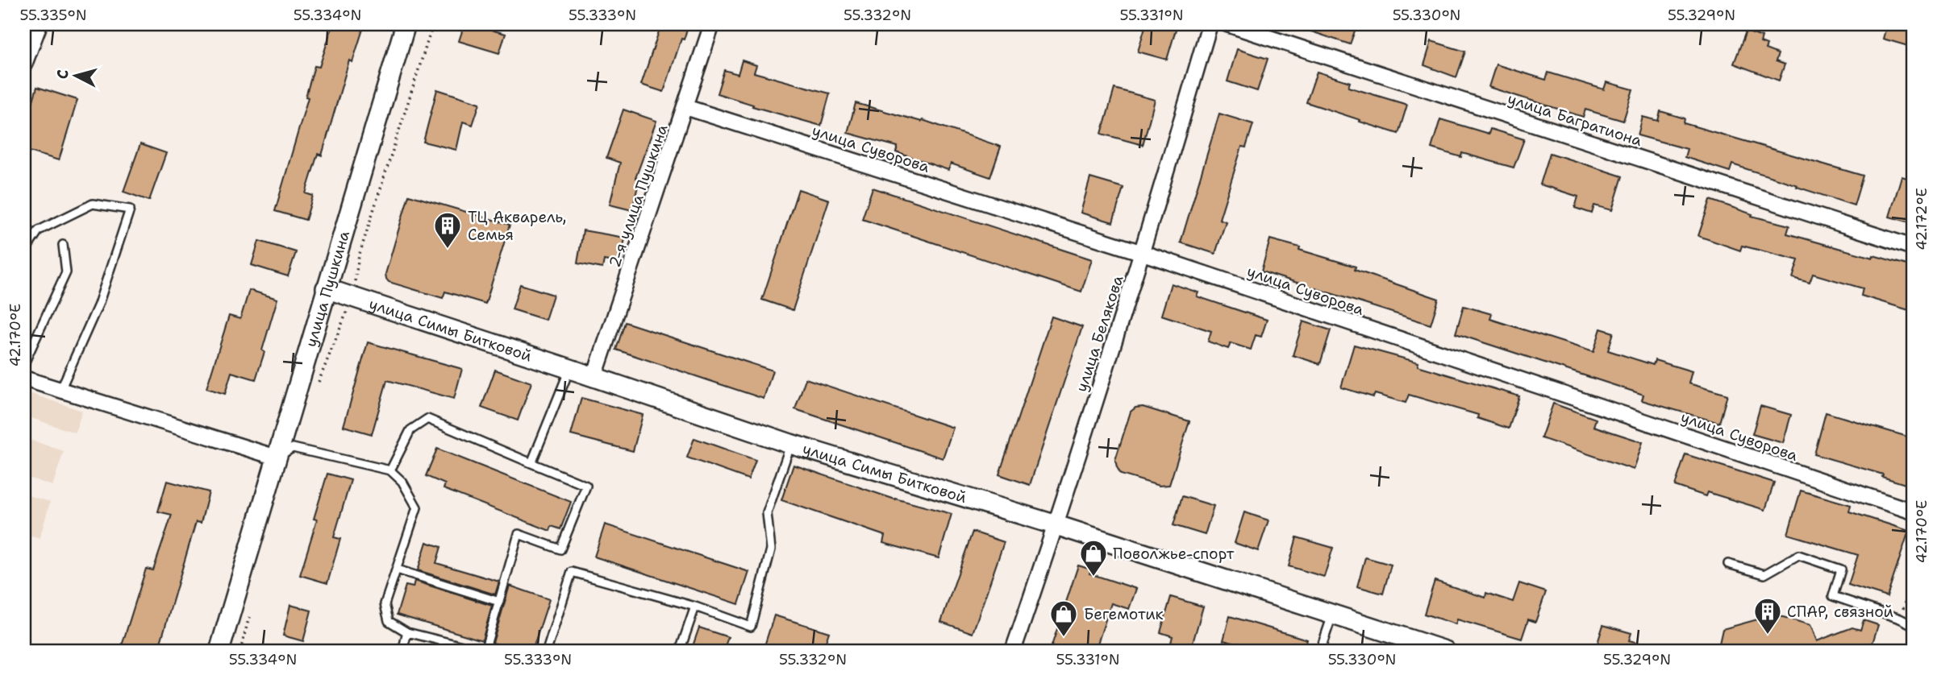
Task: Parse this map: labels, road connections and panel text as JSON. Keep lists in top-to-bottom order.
{
  "streets": {
    "street": [
      "улица Багратиона",
      "улица Суворова",
      "2-я улица Пушкина",
      "улица Пушкина",
      "улица Симы Битковой",
      "улица Белякова"
    ]
  },
  "crossings": [
    ["улица Суворова", "2-я улица Пушкина"],
    ["улица Суворова", "улица Белякова"],
    ["2-я улица Пушкина", "улица Симы Битковой"],
    ["улица Пушкина", "улица Симы Битковой"],
    ["улица Симы Битковой", "улица Белякова"]
  ],
  "places": {
    "building": ["ТЦ Акварель, Семья", "СПАР, связной"],
    "shop": ["Поволжье-спорт", "Бегемотик"]
  },
  "north": "left",
  "coordinates": [
    "55.335°N",
    "55.334°N",
    "55.333°N",
    "55.332°N",
    "55.331°N",
    "55.330°N",
    "55.329°N",
    "42.172°E",
    "42.170°E"
  ]
}
